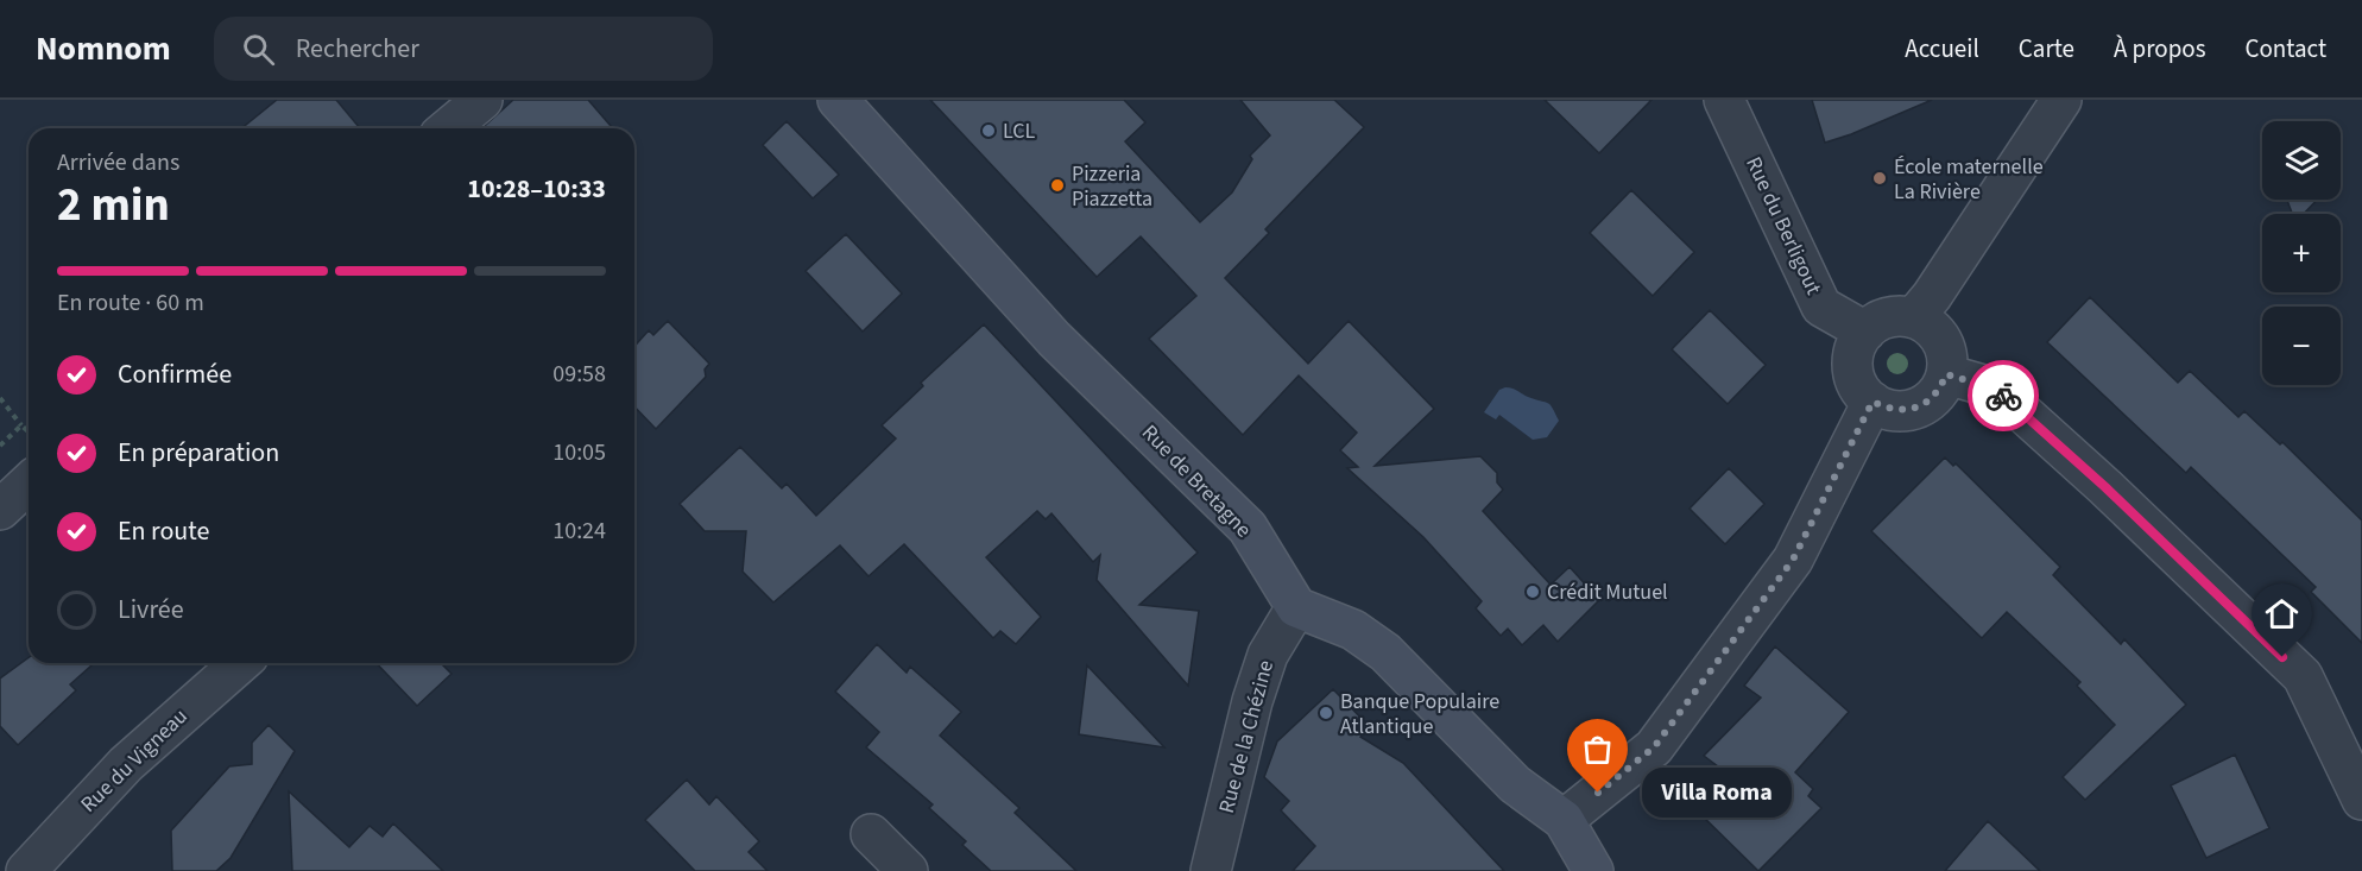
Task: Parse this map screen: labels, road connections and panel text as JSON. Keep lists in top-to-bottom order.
{
  "streets": {
    "main road": ["Rue de Bretagne"],
    "street": ["Rue du Berligout", "Rue de la Chézine", "Rue du Vigneau"]
  },
  "crossings": [
    ["Rue de Bretagne", "Rue de la Chézine"]
  ],
  "places": [
    "LCL",
    "École maternelle La Rivière",
    "Pizzeria Piazzetta",
    "Crédit Mutuel",
    "Banque Populaire Atlantique",
    "Villa Roma"
  ],
  "page": {
    "header": "Nomnom",
    "search": "Rechercher",
    "nav": [
      "Accueil",
      "Carte",
      "À propos",
      "Contact"
    ],
    "map_buttons": ["+", "−"],
    "heading": ["2 min", "Arrivée dans", "10:28–10:33"],
    "bar": "En route · 60 m",
    "list": [
      ["Confirmée", "09:58"],
      ["En préparation", "10:05"],
      ["En route", "10:24"],
      "Livrée"
    ],
    "bubble": "Villa Roma"
  }
}
